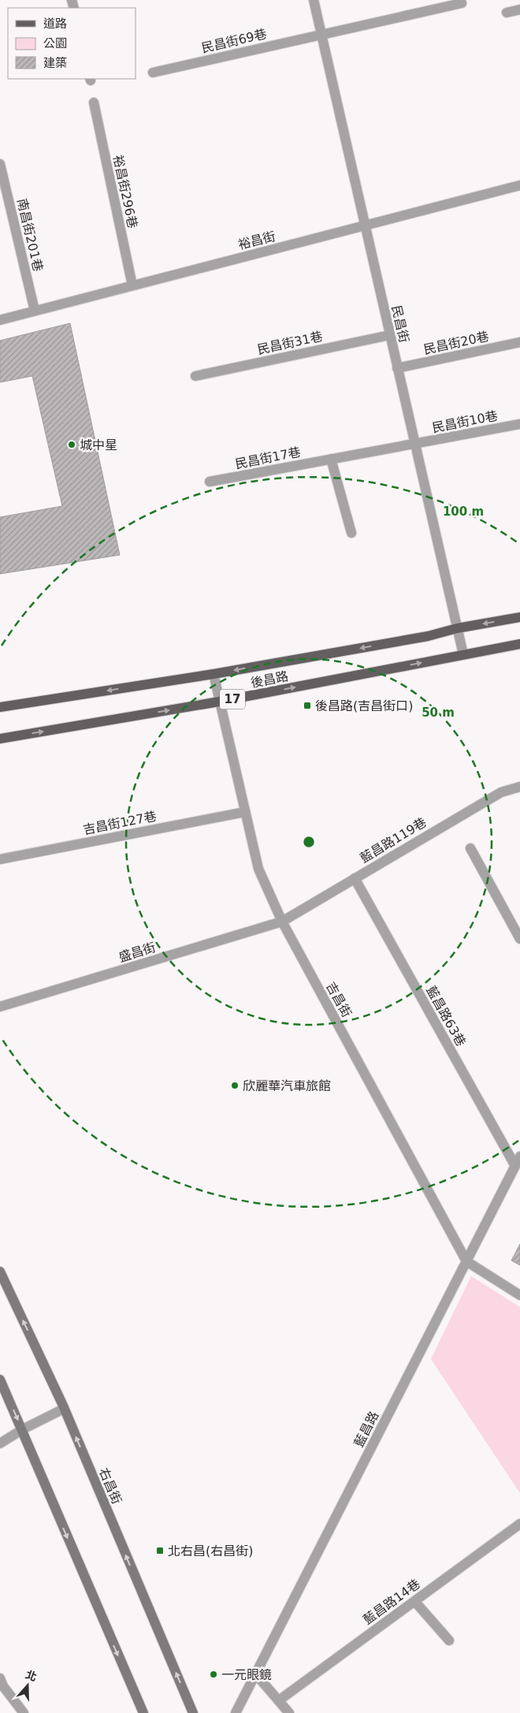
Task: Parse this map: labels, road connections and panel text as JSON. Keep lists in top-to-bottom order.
{
  "streets": {
    "main road": ["後昌路", "17"],
    "street": [
      "民昌街69巷",
      "裕昌街296巷",
      "南昌街201巷",
      "裕昌街",
      "民昌街",
      "民昌街31巷",
      "民昌街20巷",
      "民昌街10巷",
      "民昌街17巷",
      "吉昌街127巷",
      "藍昌路119巷",
      "盛昌街",
      "吉昌街",
      "藍昌路63巷",
      "藍昌路",
      "右昌街",
      "藍昌路14巷"
    ]
  },
  "crossings": [
    ["民昌街69巷", "民昌街"],
    ["裕昌街296巷", "裕昌街"],
    ["南昌街201巷", "裕昌街"],
    ["裕昌街", "民昌街"],
    ["民昌街", "民昌街31巷"],
    ["民昌街", "民昌街20巷"],
    ["民昌街", "民昌街10巷"],
    ["民昌街", "民昌街17巷"],
    ["民昌街", "後昌路"],
    ["民昌街10巷", "民昌街17巷"],
    ["後昌路", "吉昌街"],
    ["吉昌街127巷", "吉昌街"],
    ["藍昌路119巷", "盛昌街"],
    ["藍昌路119巷", "吉昌街"],
    ["藍昌路119巷", "藍昌路63巷"],
    ["盛昌街", "吉昌街"],
    ["吉昌街", "藍昌路"],
    ["藍昌路63巷", "藍昌路"]
  ],
  "places": {
    "other": ["城中星", "欣麗華汽車旅館", "一元眼鏡"],
    "transit": ["後昌路(吉昌街口)", "北右昌(右昌街)"]
  },
  "legend": ["道路", "公園", "建築"],
  "north": "top",
  "rings": ["100 m", "50 m"]
}
